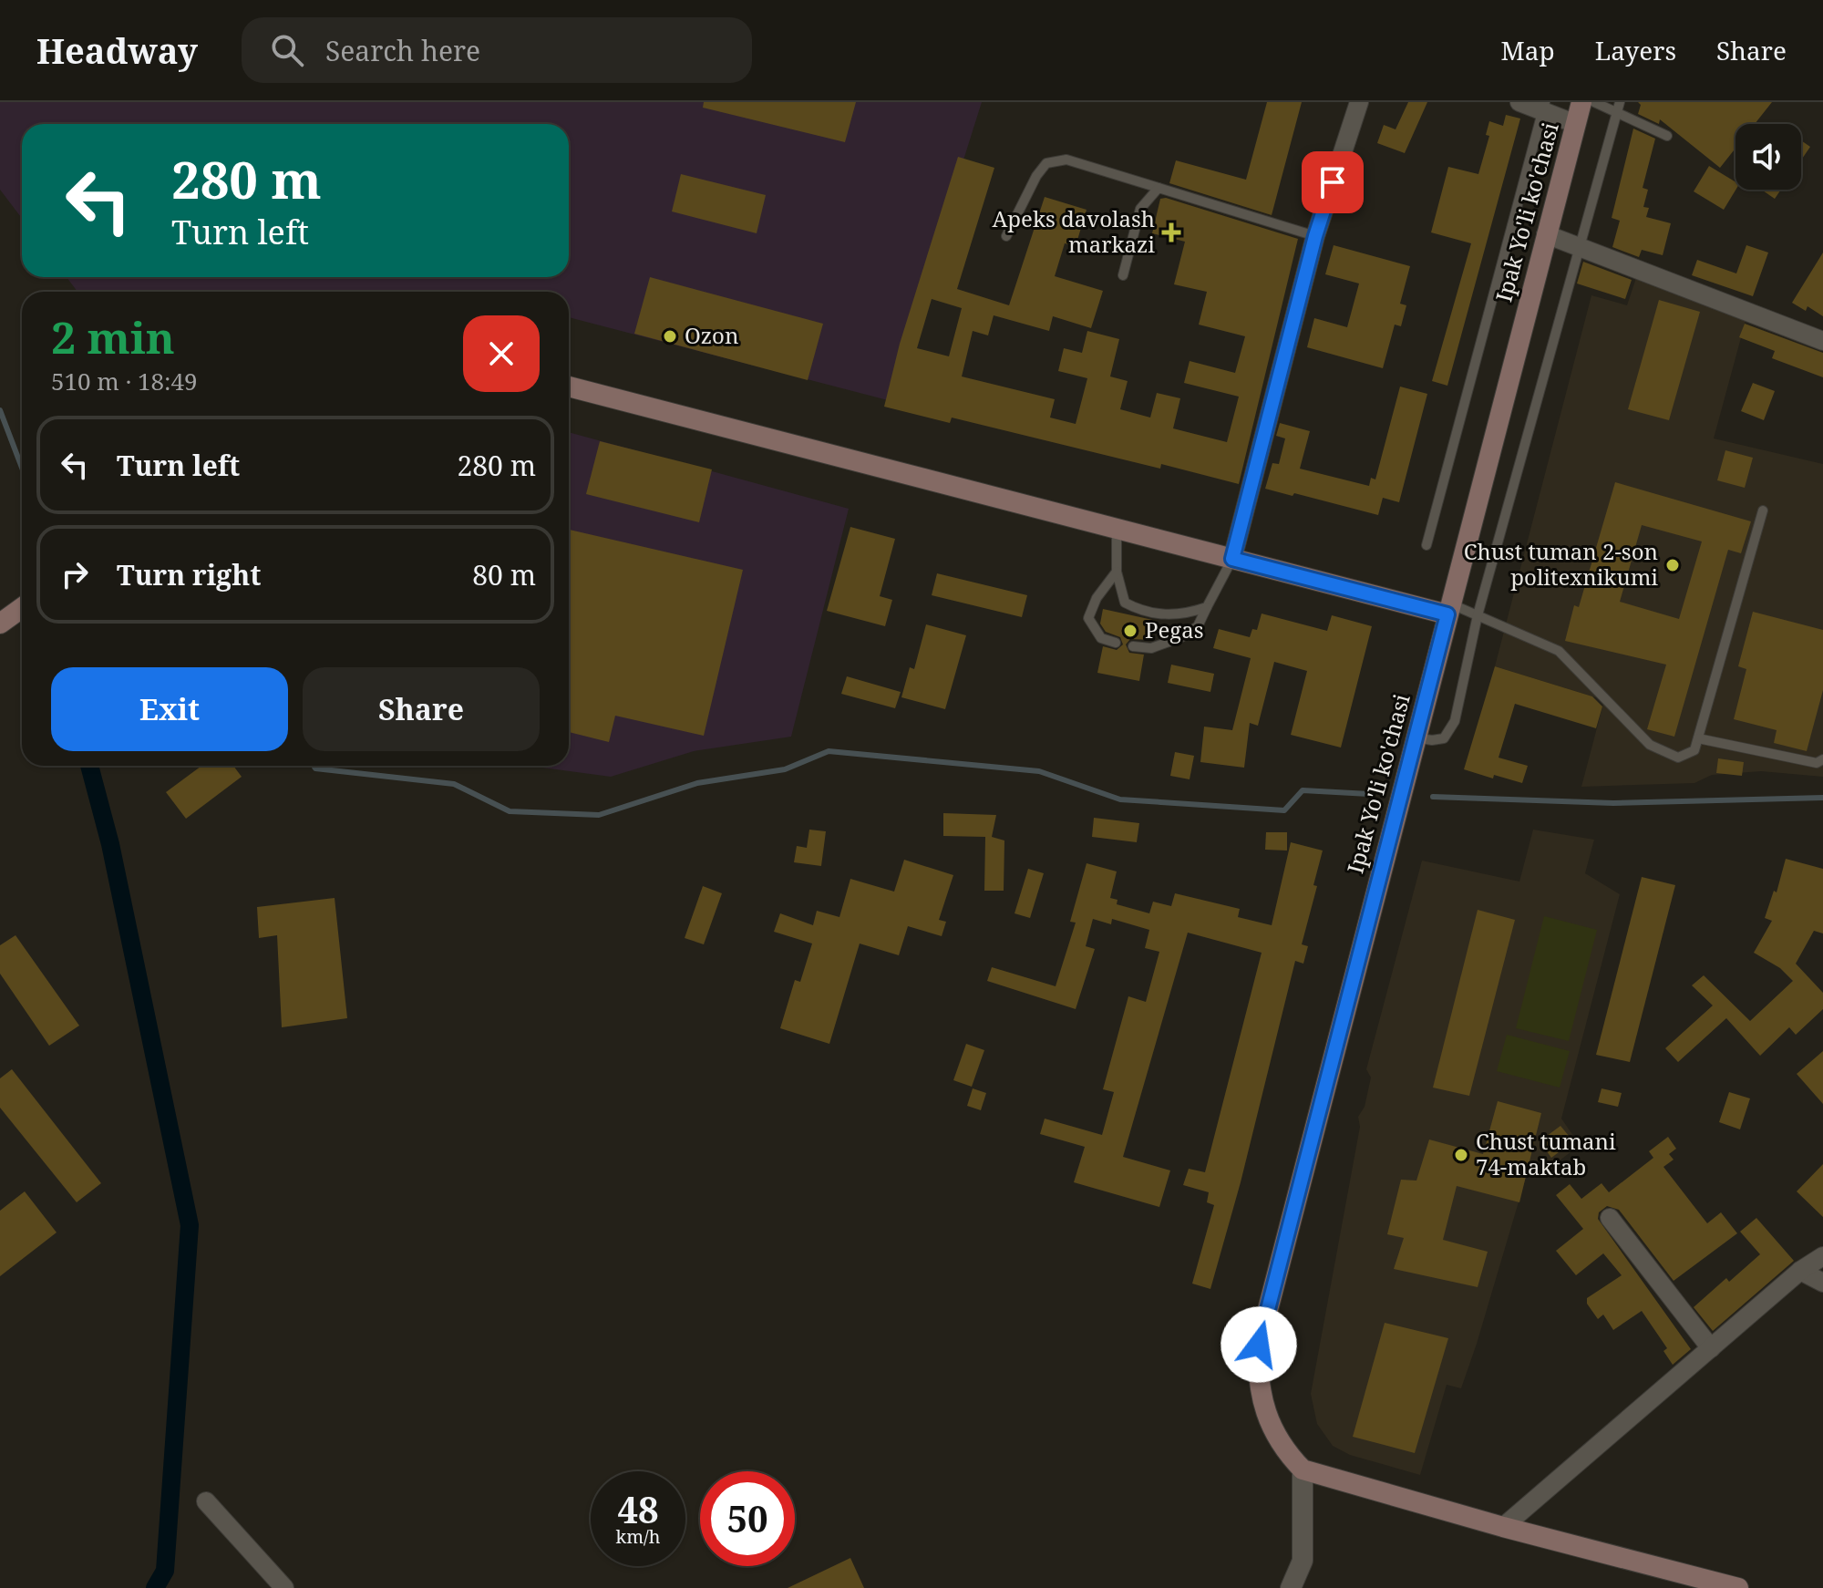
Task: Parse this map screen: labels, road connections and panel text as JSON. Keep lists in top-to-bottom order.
{
  "streets": {
    "main road": ["Ipak Yo'li ko'chasi"]
  },
  "places": {
    "health": ["Apeks davolash markazi"],
    "other": [
      "Ozon",
      "Chust tuman 2-son politexnikumi",
      "Pegas",
      "Chust tumani 74-maktab"
    ]
  },
  "page": {
    "header": "Headway",
    "search": "Search here",
    "nav": ["Map", "Layers", "Share"],
    "turn": ["280 m", "Turn left"],
    "heading": ["2 min", "510 m · 18:49"],
    "list": [
      {
        "name": "Turn left",
        "value": "280 m"
      },
      {
        "name": "Turn right",
        "value": "80 m"
      }
    ],
    "buttons": ["Exit", "Share"],
    "speed": "48 km/h",
    "limit": "50"
  }
}
